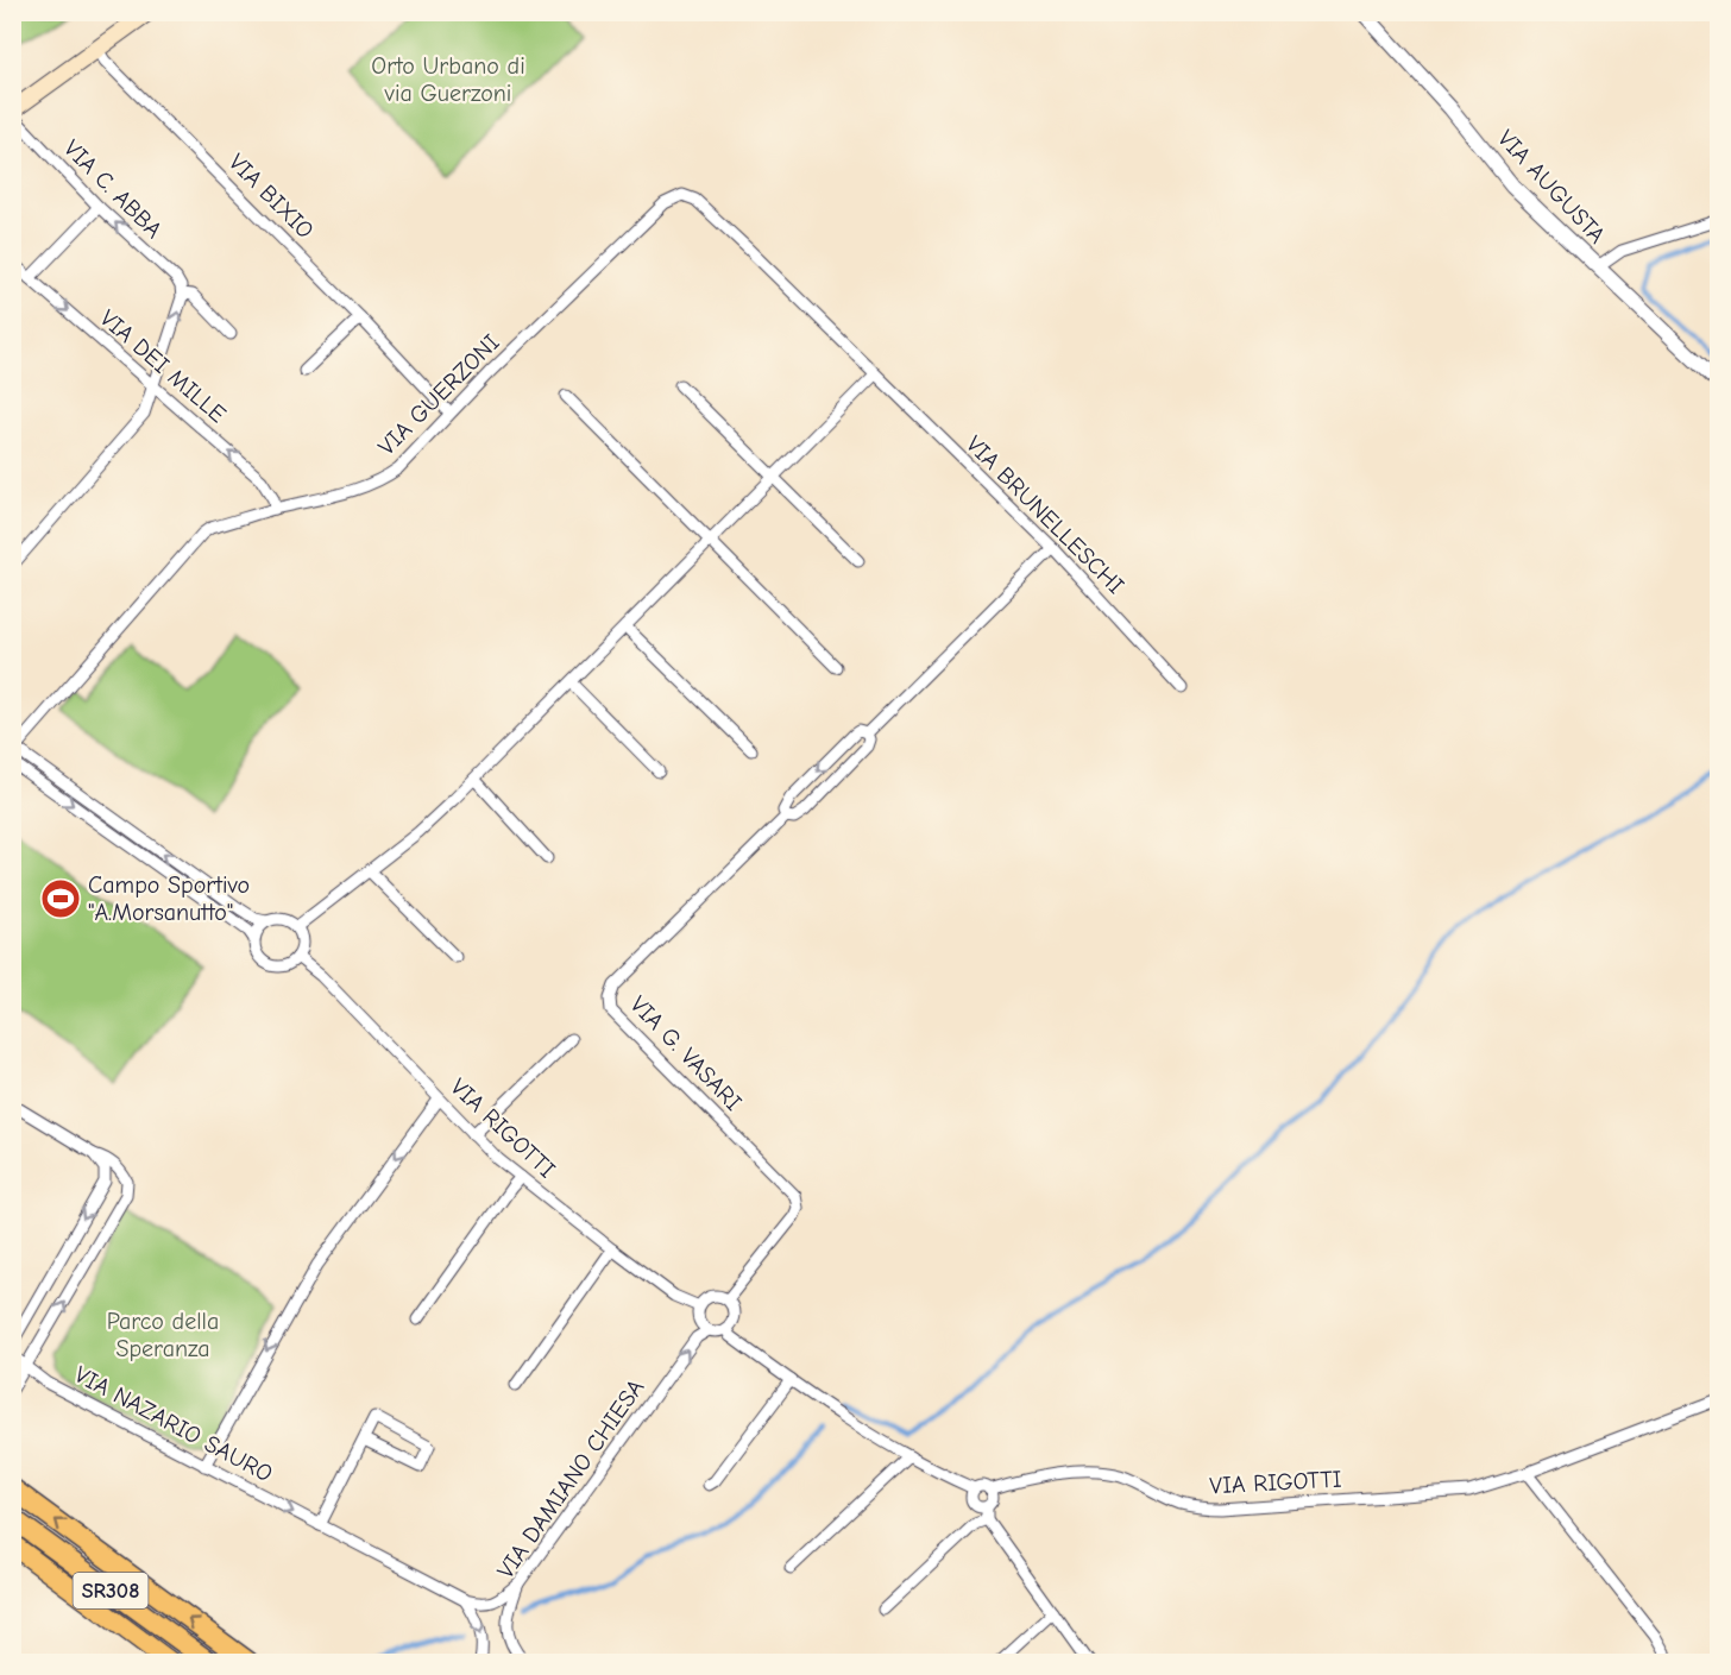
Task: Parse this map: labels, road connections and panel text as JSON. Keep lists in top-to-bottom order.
{
  "streets": {
    "highway": ["SR308"],
    "street": [
      "VIA AUGUSTA",
      "VIA C. ABBA",
      "VIA BIXIO",
      "VIA DEI MILLE",
      "VIA GUERZONI",
      "VIA BRUNELLESCHI",
      "VIA G. VASARI",
      "VIA RIGOTTI",
      "VIA NAZARIO SAURO",
      "VIA DAMIANO CHIESA"
    ]
  },
  "crossings": [
    ["VIA BIXIO", "VIA GUERZONI"],
    ["VIA DEI MILLE", "VIA GUERZONI"],
    ["VIA GUERZONI", "VIA BRUNELLESCHI"],
    ["VIA BRUNELLESCHI", "VIA G. VASARI"],
    ["VIA G. VASARI", "VIA RIGOTTI"],
    ["VIA G. VASARI", "VIA DAMIANO CHIESA"],
    ["VIA RIGOTTI", "VIA DAMIANO CHIESA"]
  ],
  "one_way": ["VIA C. ABBA", "VIA DAMIANO CHIESA"],
  "parks": ["Orto Urbano di via Guerzoni", "Parco della Speranza"],
  "places": {
    "sports": ["Campo Sportivo \"A.Morsanutto\""]
  }
}
